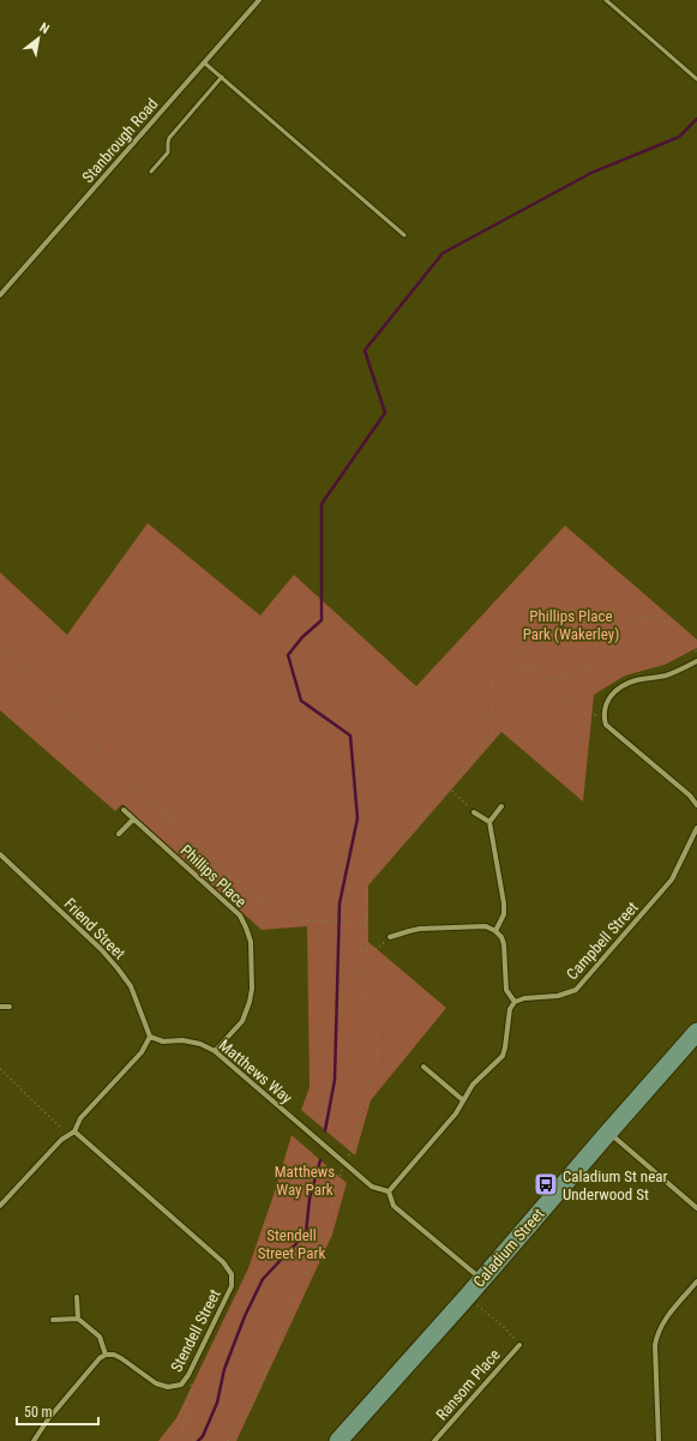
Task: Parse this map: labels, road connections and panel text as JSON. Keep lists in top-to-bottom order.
{
  "streets": {
    "street": [
      "Stanbrough Road",
      "Phillips Place",
      "Friend Street",
      "Campbell Street",
      "Matthews Way",
      "Caladium Street",
      "Stendell Street",
      "Ransom Place"
    ]
  },
  "crossings": [
    ["Phillips Place", "Matthews Way"],
    ["Friend Street", "Matthews Way"]
  ],
  "parks": ["Phillips Place Park (Wakerley)", "Matthews Way Park", "Stendell Street Park"],
  "places": {
    "bus stop": ["Caladium St near Underwood St"]
  },
  "scale_bar": "50 m",
  "north": "top right"
}
